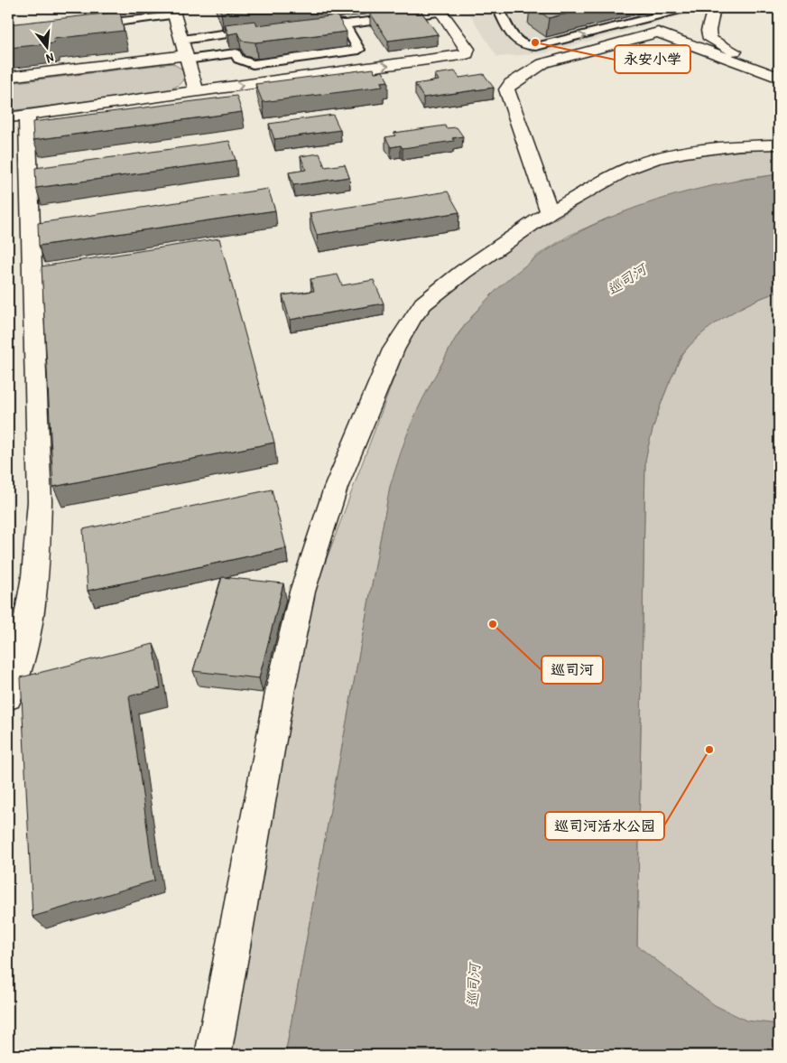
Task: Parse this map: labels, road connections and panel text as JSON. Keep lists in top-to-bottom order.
{
  "water": ["巡司河"],
  "places": ["永安小学", "巡司河", "巡司河活水公园"],
  "north": "bottom"
}
